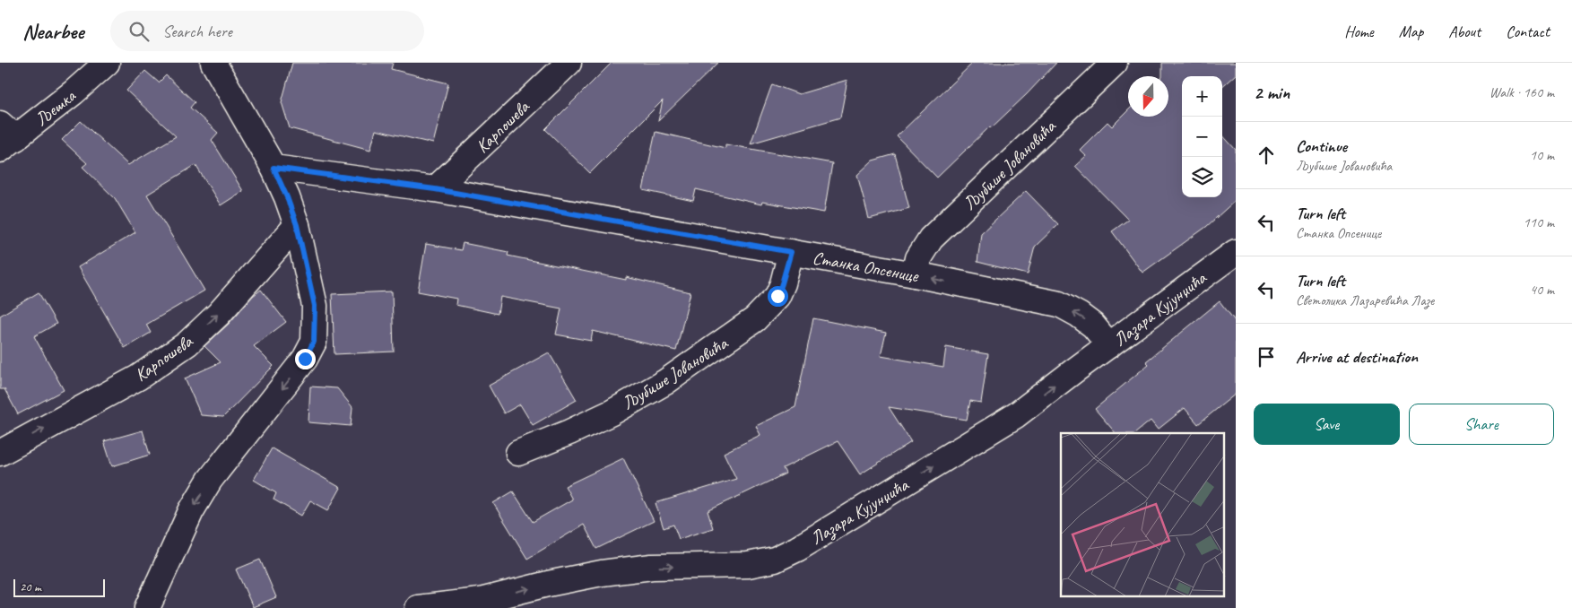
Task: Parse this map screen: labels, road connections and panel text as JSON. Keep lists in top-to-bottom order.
{
  "streets": {
    "street": [
      "Љешка",
      "Карпошева",
      "Љубише Јовановића",
      "Станка Опсенице",
      "Лазара Кујунџића"
    ]
  },
  "crossings": [
    ["Карпошева", "Станка Опсенице"],
    ["Љубише Јовановића", "Станка Опсенице"],
    ["Станка Опсенице", "Лазара Кујунџића"]
  ],
  "one_way": ["Карпошева", "Лазара Кујунџића"],
  "scale_bar": "20 m",
  "north": "bottom",
  "page": {
    "header": "Nearbee",
    "search": "Search here",
    "nav": [
      "Home",
      "Map",
      "About",
      "Contact"
    ],
    "heading": ["2 min", "Walk · 160 m"],
    "map_buttons": ["+", "−"],
    "list": [
      ["Continue", "Љубише Јовановића", "10 m"],
      ["Turn left", "Станка Опсенице", "110 m"],
      ["Turn left", "Светолика Лазаревића Лазе", "40 m"],
      "Arrive at destination"
    ],
    "buttons": ["Save", "Share"],
    "scale": "20 m"
  }
}
